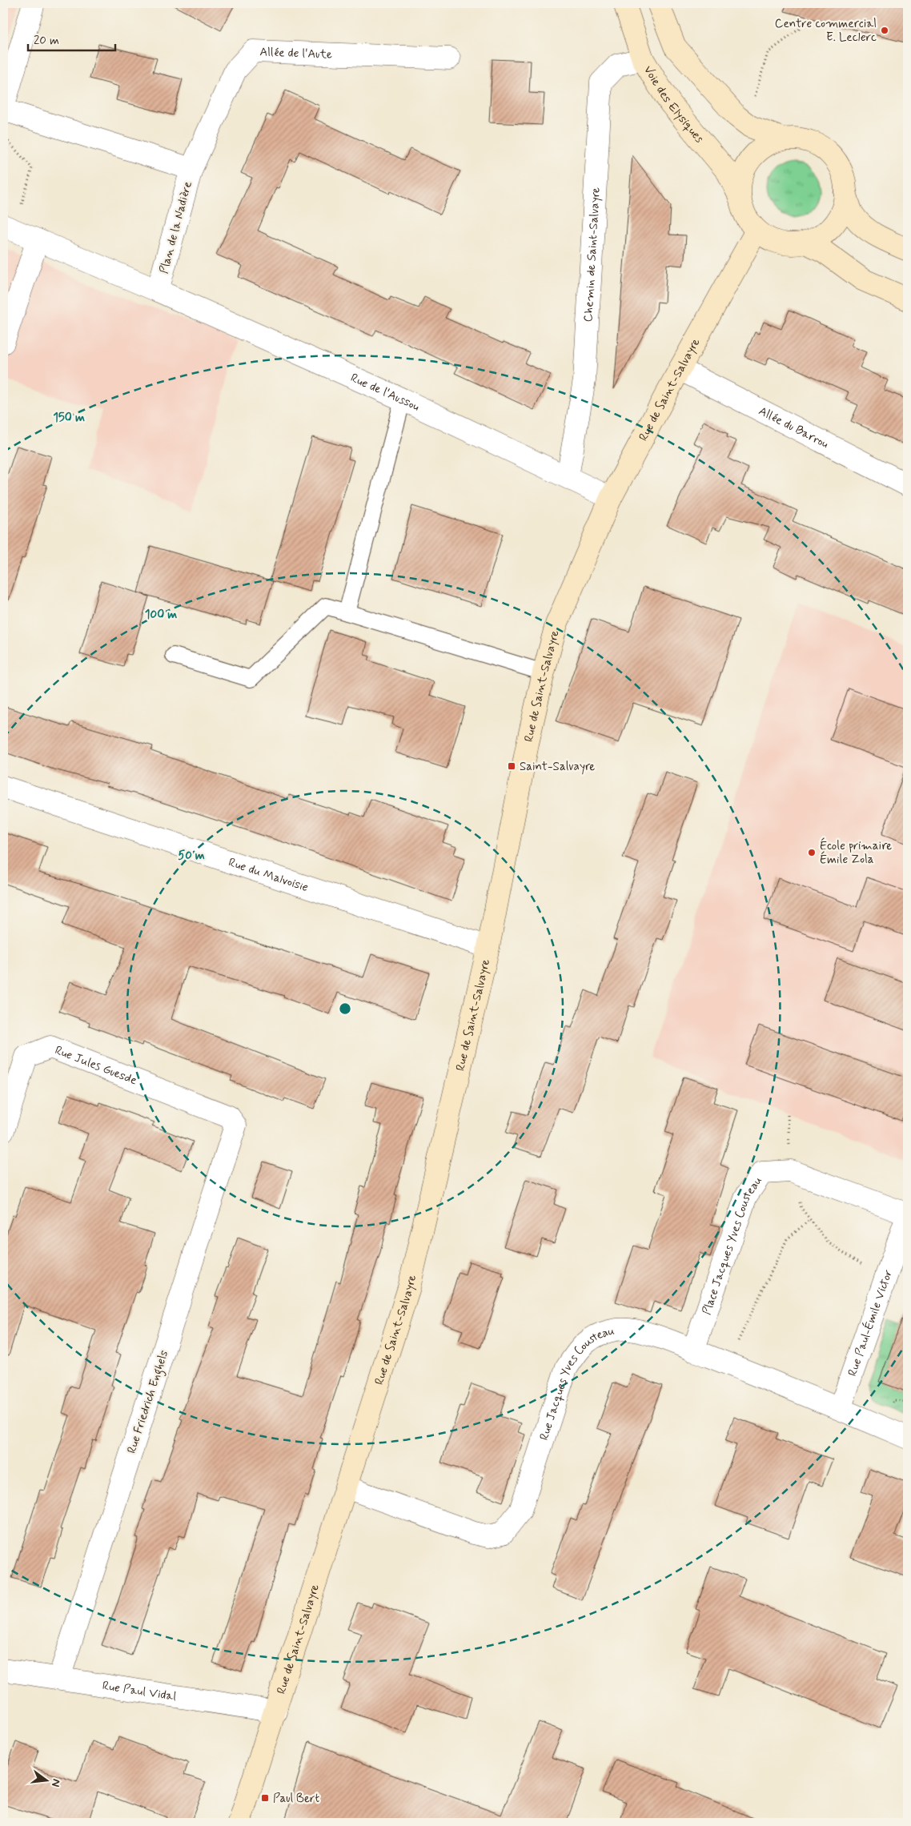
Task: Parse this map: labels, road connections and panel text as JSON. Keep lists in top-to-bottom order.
{
  "streets": {
    "street": [
      "Allée de l'Aute",
      "Voie des Elysiques",
      "Plan de la Nadière",
      "Chemin de Saint-Salvayre",
      "Rue de Saint-Salvayre",
      "Rue de l'Aussou",
      "Allée du Barrou",
      "Rue du Malvoisie",
      "Rue Jules Guesde",
      "Place Jacques Yves Cousteau",
      "Rue Paul-Émile Victor",
      "Rue Jacques Yves Cousteau",
      "Rue Friedrich Enghels",
      "Rue Paul Vidal"
    ]
  },
  "crossings": [
    ["Allée de l'Aute", "Plan de la Nadière"],
    ["Voie des Elysiques", "Chemin de Saint-Salvayre"],
    ["Voie des Elysiques", "Rue de Saint-Salvayre"],
    ["Plan de la Nadière", "Rue de l'Aussou"],
    ["Chemin de Saint-Salvayre", "Rue de l'Aussou"],
    ["Rue de Saint-Salvayre", "Rue de l'Aussou"],
    ["Rue de Saint-Salvayre", "Allée du Barrou"],
    ["Rue de Saint-Salvayre", "Rue du Malvoisie"],
    ["Rue de Saint-Salvayre", "Rue Jacques Yves Cousteau"],
    ["Rue de Saint-Salvayre", "Rue Paul Vidal"],
    ["Rue Jules Guesde", "Rue Friedrich Enghels"],
    ["Place Jacques Yves Cousteau", "Rue Paul-Émile Victor"],
    ["Place Jacques Yves Cousteau", "Rue Jacques Yves Cousteau"],
    ["Rue Paul-Émile Victor", "Rue Jacques Yves Cousteau"],
    ["Rue Friedrich Enghels", "Rue Paul Vidal"]
  ],
  "places": {
    "other": ["Centre commercial E. Leclerc", "École primaire Émile Zola"],
    "transit": ["Saint-Salvayre", "Paul Bert"]
  },
  "scale_bar": "20 m",
  "north": "right",
  "rings": ["150 m", "100 m", "50 m"]
}
